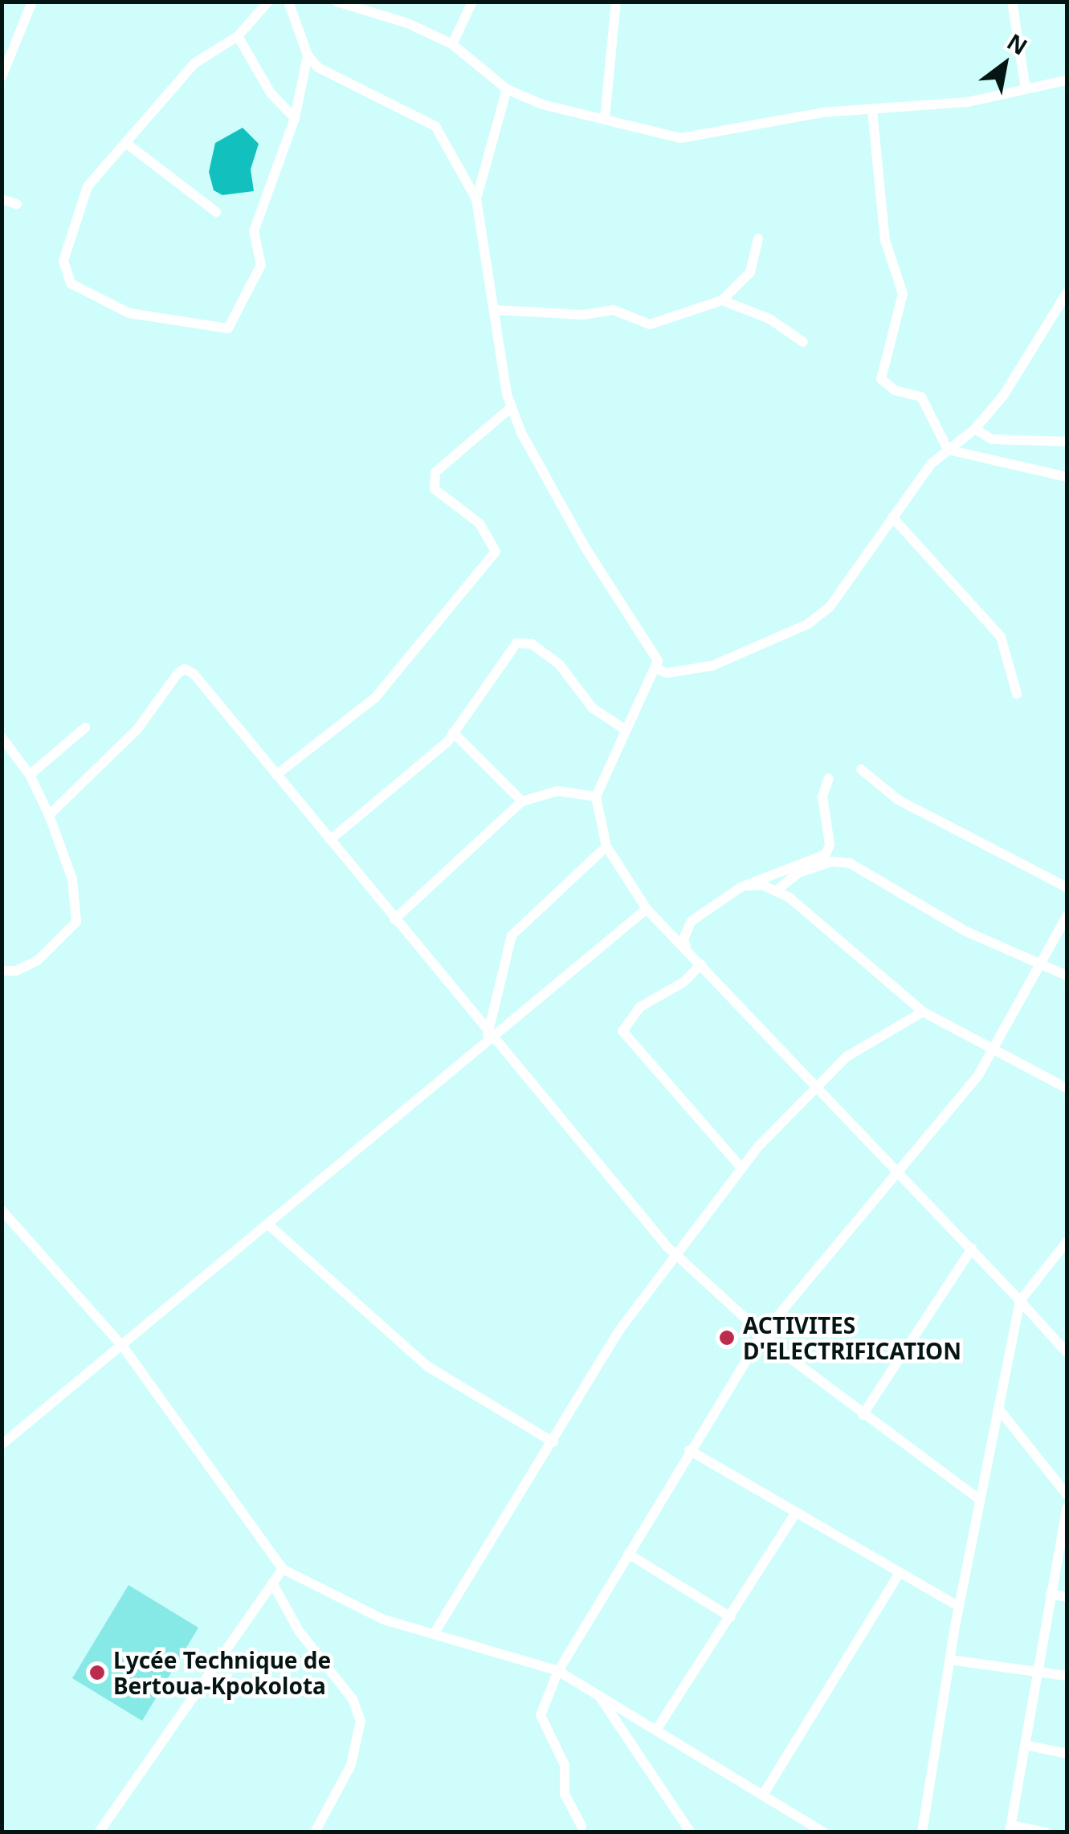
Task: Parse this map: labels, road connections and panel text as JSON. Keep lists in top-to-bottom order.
{
  "places": ["ACTIVITES D'ELECTRIFICATION", "Lycée Technique de Bertoua-Kpokolota"],
  "north": "top right"
}
